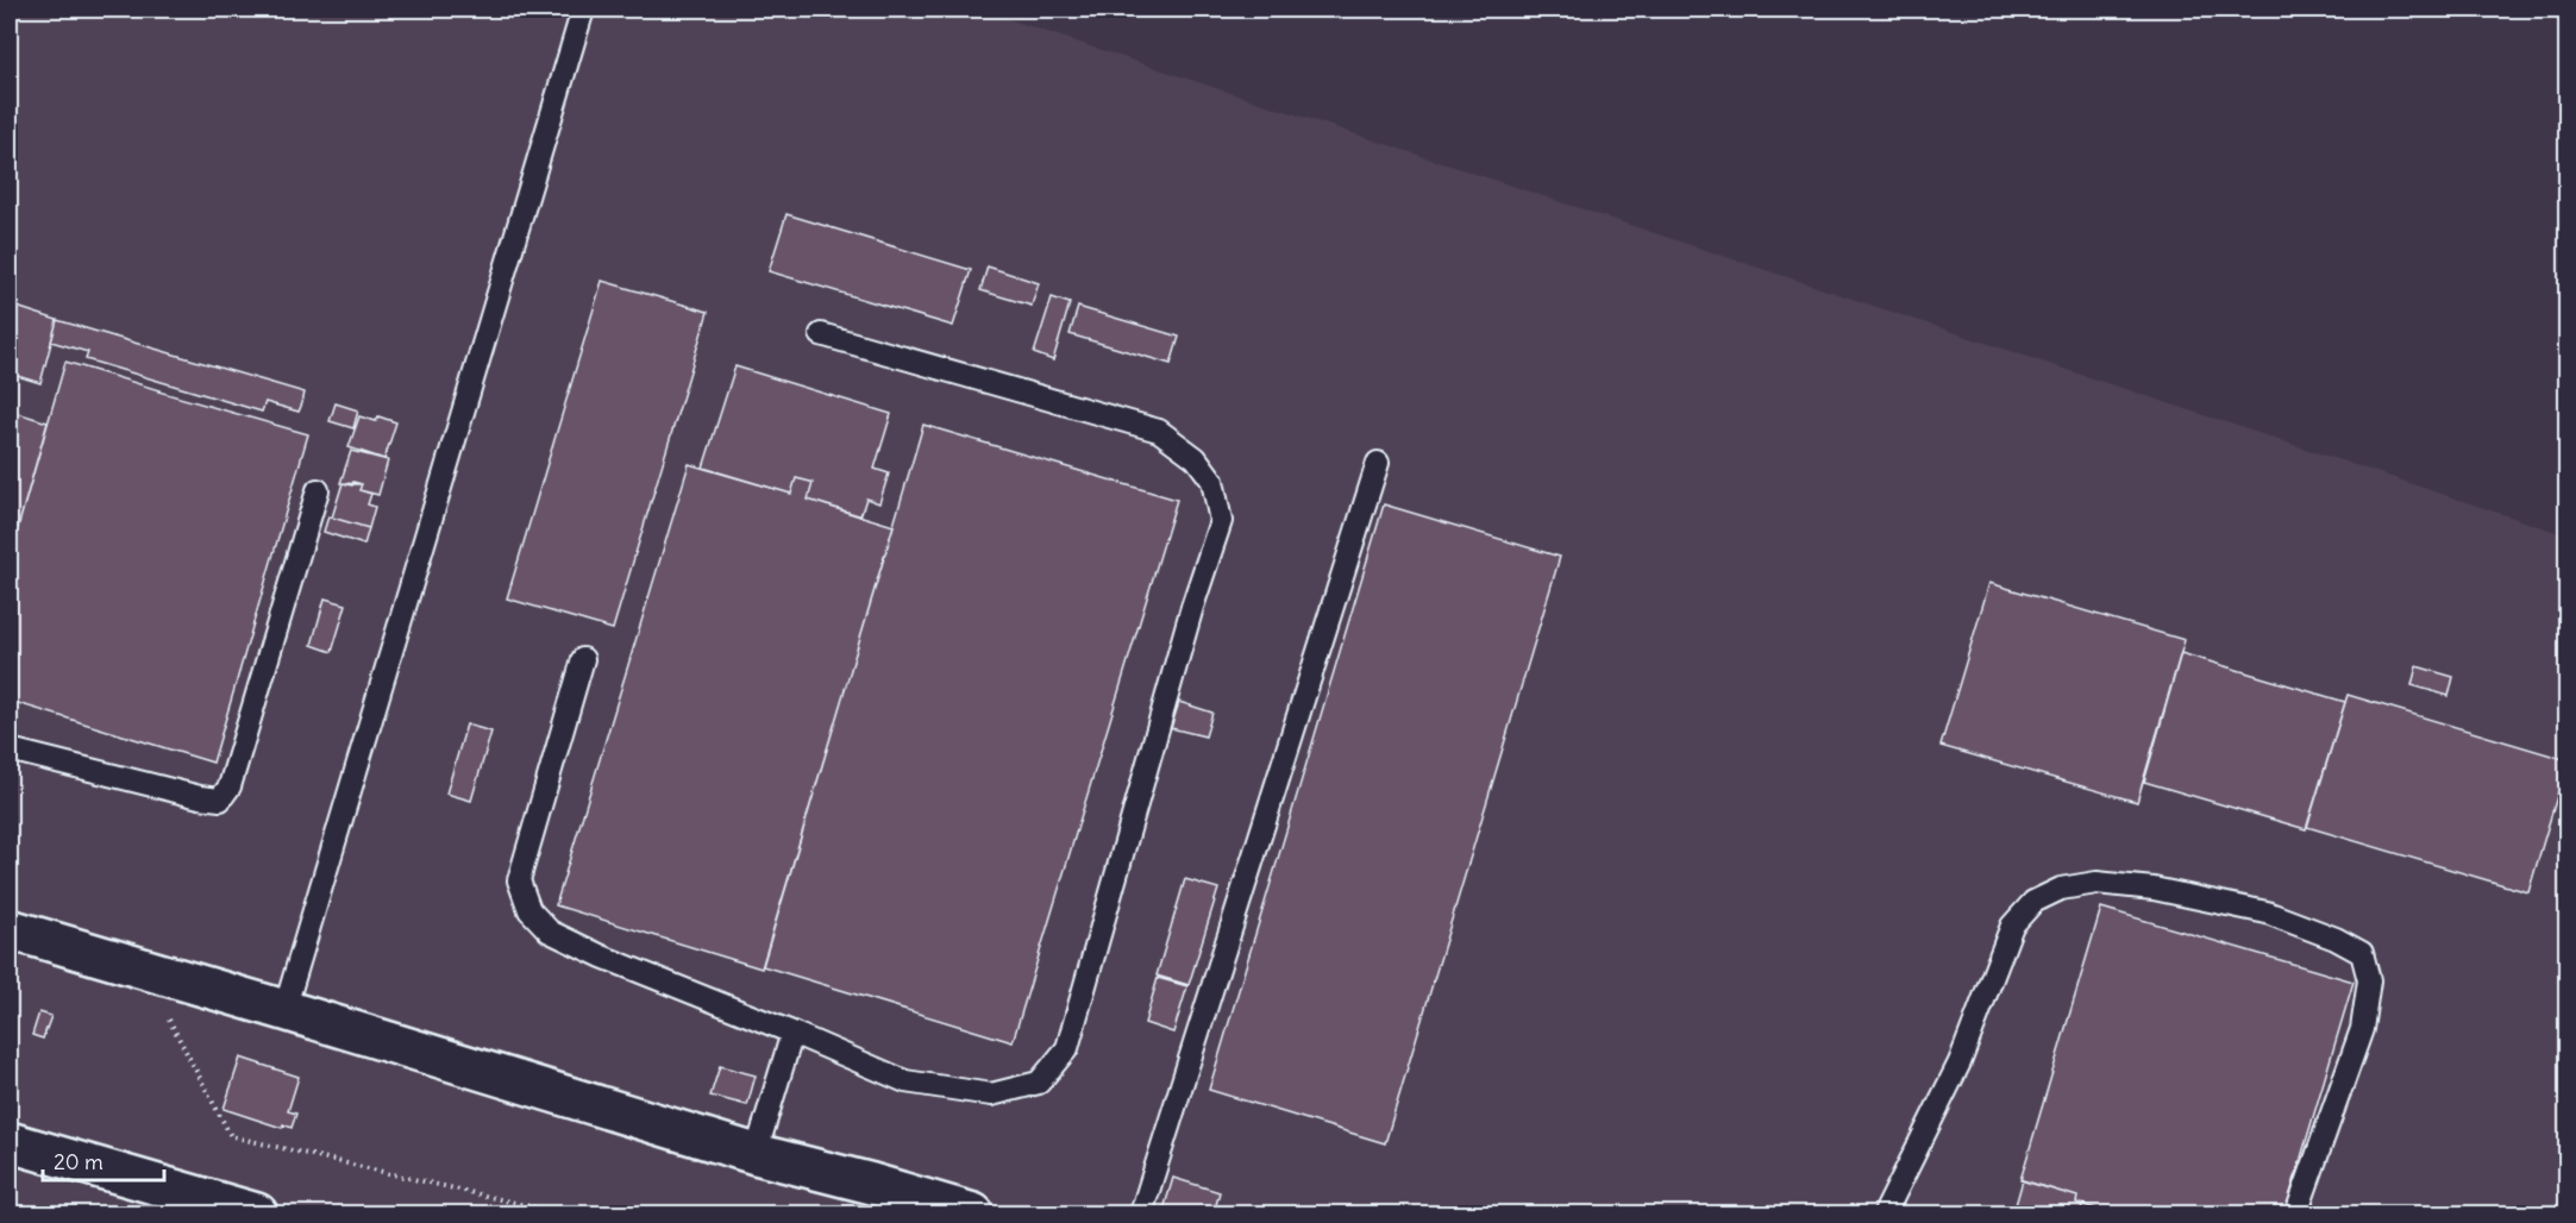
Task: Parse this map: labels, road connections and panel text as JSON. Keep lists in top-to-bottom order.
{
  "scale_bar": "20 m"
}
